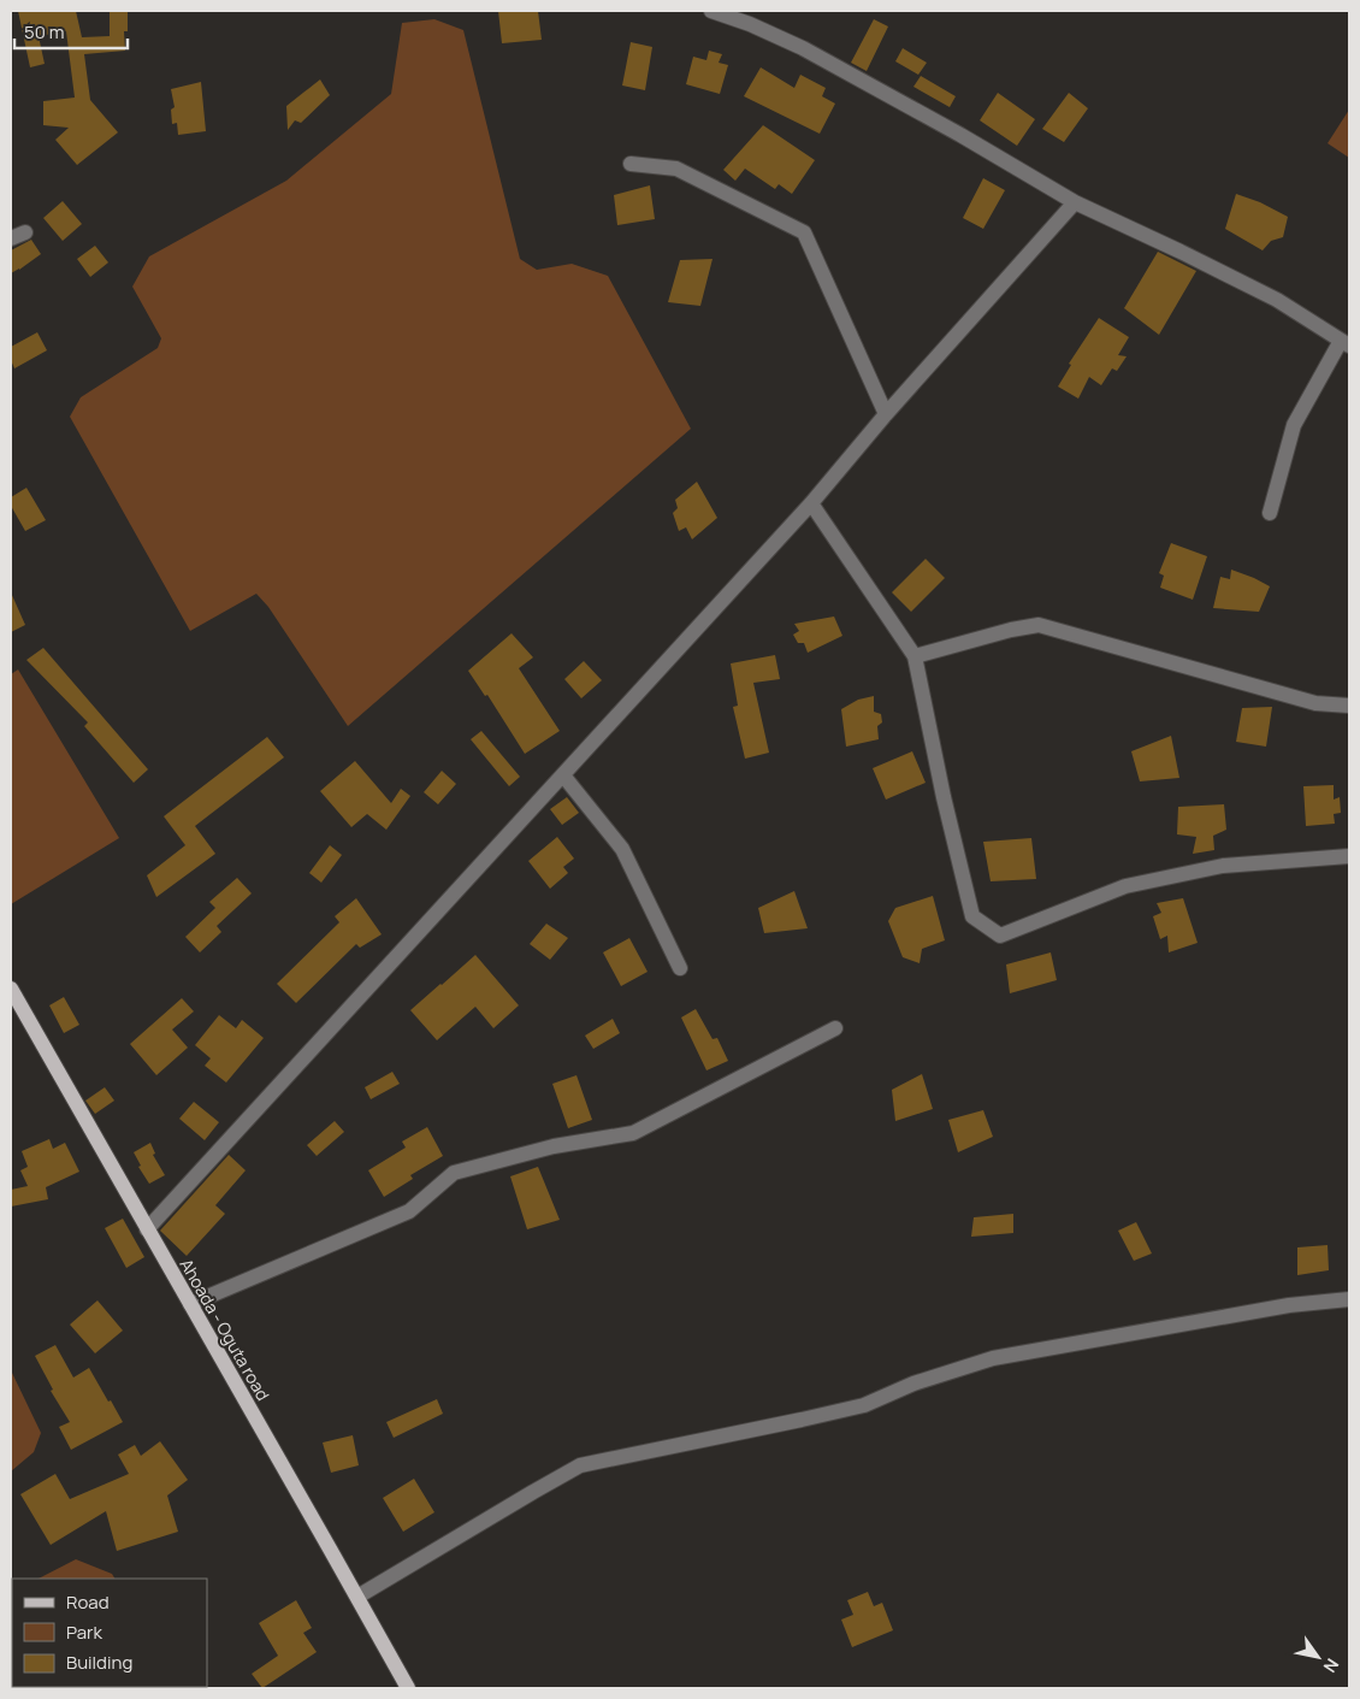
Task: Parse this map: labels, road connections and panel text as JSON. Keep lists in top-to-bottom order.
{
  "streets": {
    "main road": ["Ahoada - Oguta road"]
  },
  "legend": ["Road", "Park", "Building"],
  "scale_bar": "50 m",
  "north": "bottom right"
}
